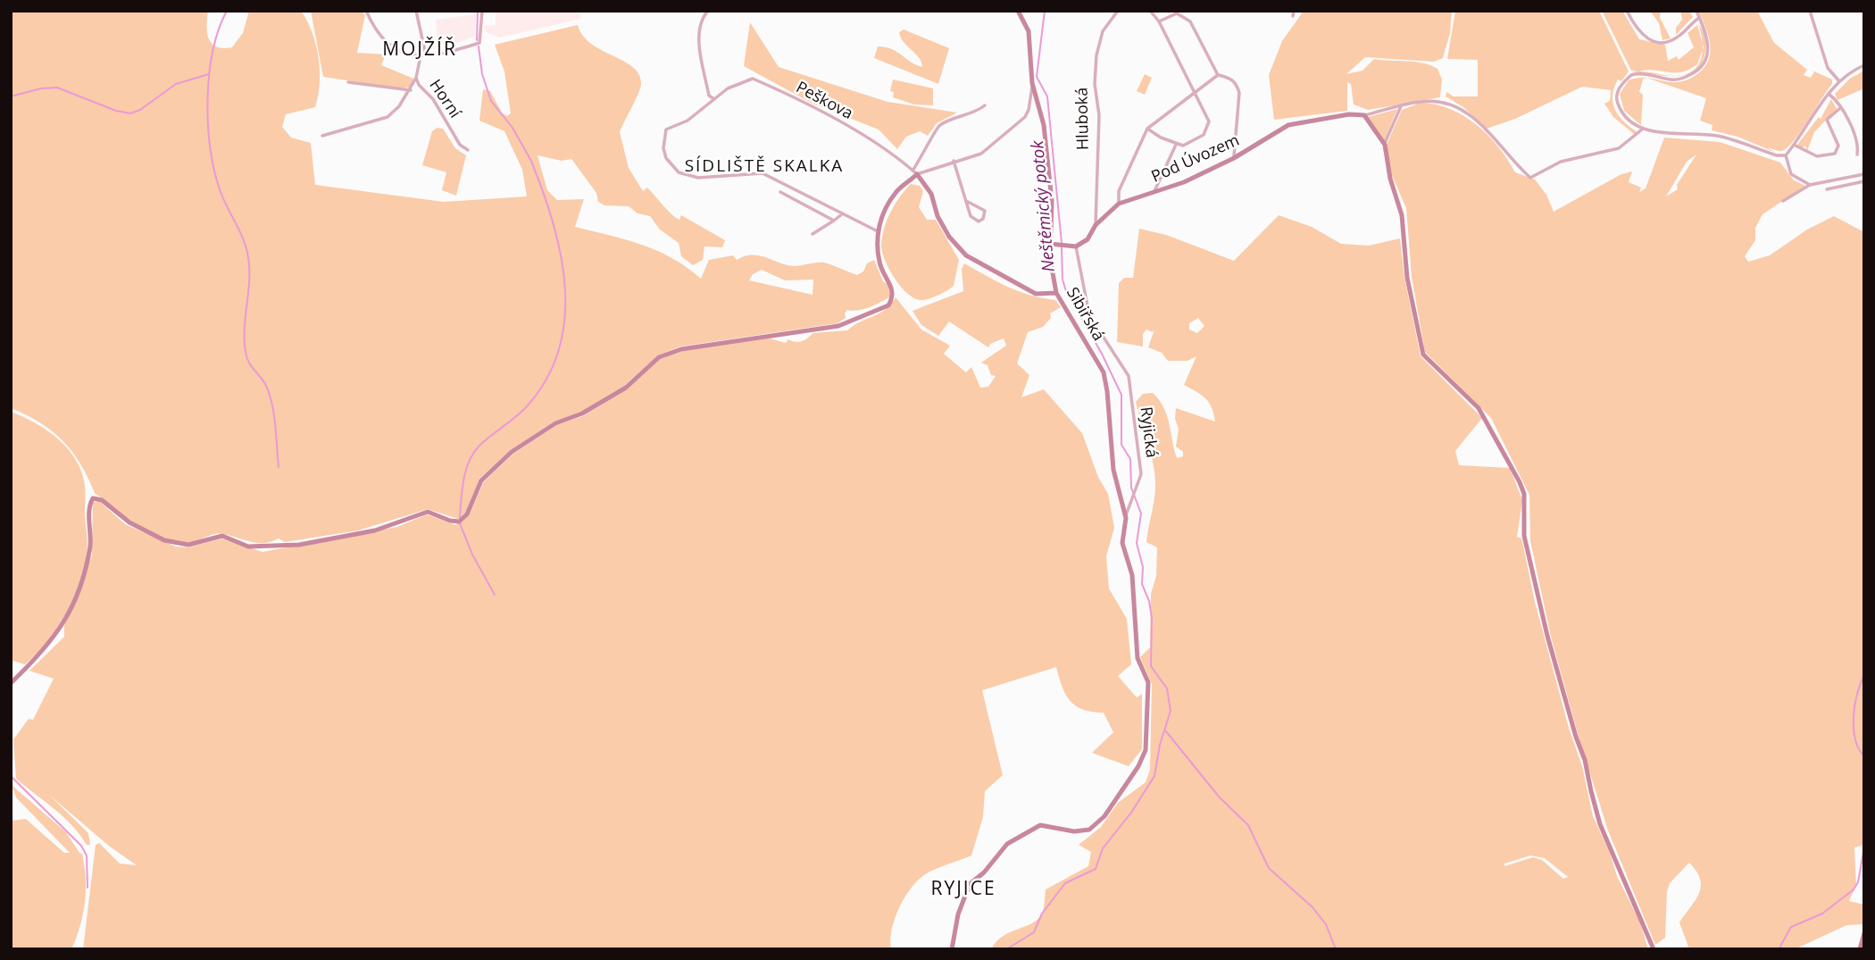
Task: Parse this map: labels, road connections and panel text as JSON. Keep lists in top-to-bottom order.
{
  "streets": {
    "street": [
      "Horní",
      "Peškova",
      "Hluboká",
      "Pod Úvozem",
      "Sibiřská",
      "Ryjická"
    ]
  },
  "crossings": [
    ["Hluboká", "Pod Úvozem"],
    ["Pod Úvozem", "Ryjická"],
    ["Sibiřská", "Ryjická"]
  ],
  "districts": ["MOJŽÍŘ", "SÍDLIŠTĚ SKALKA", "RYJICE"],
  "water": ["Neštěmický potok"]
}
